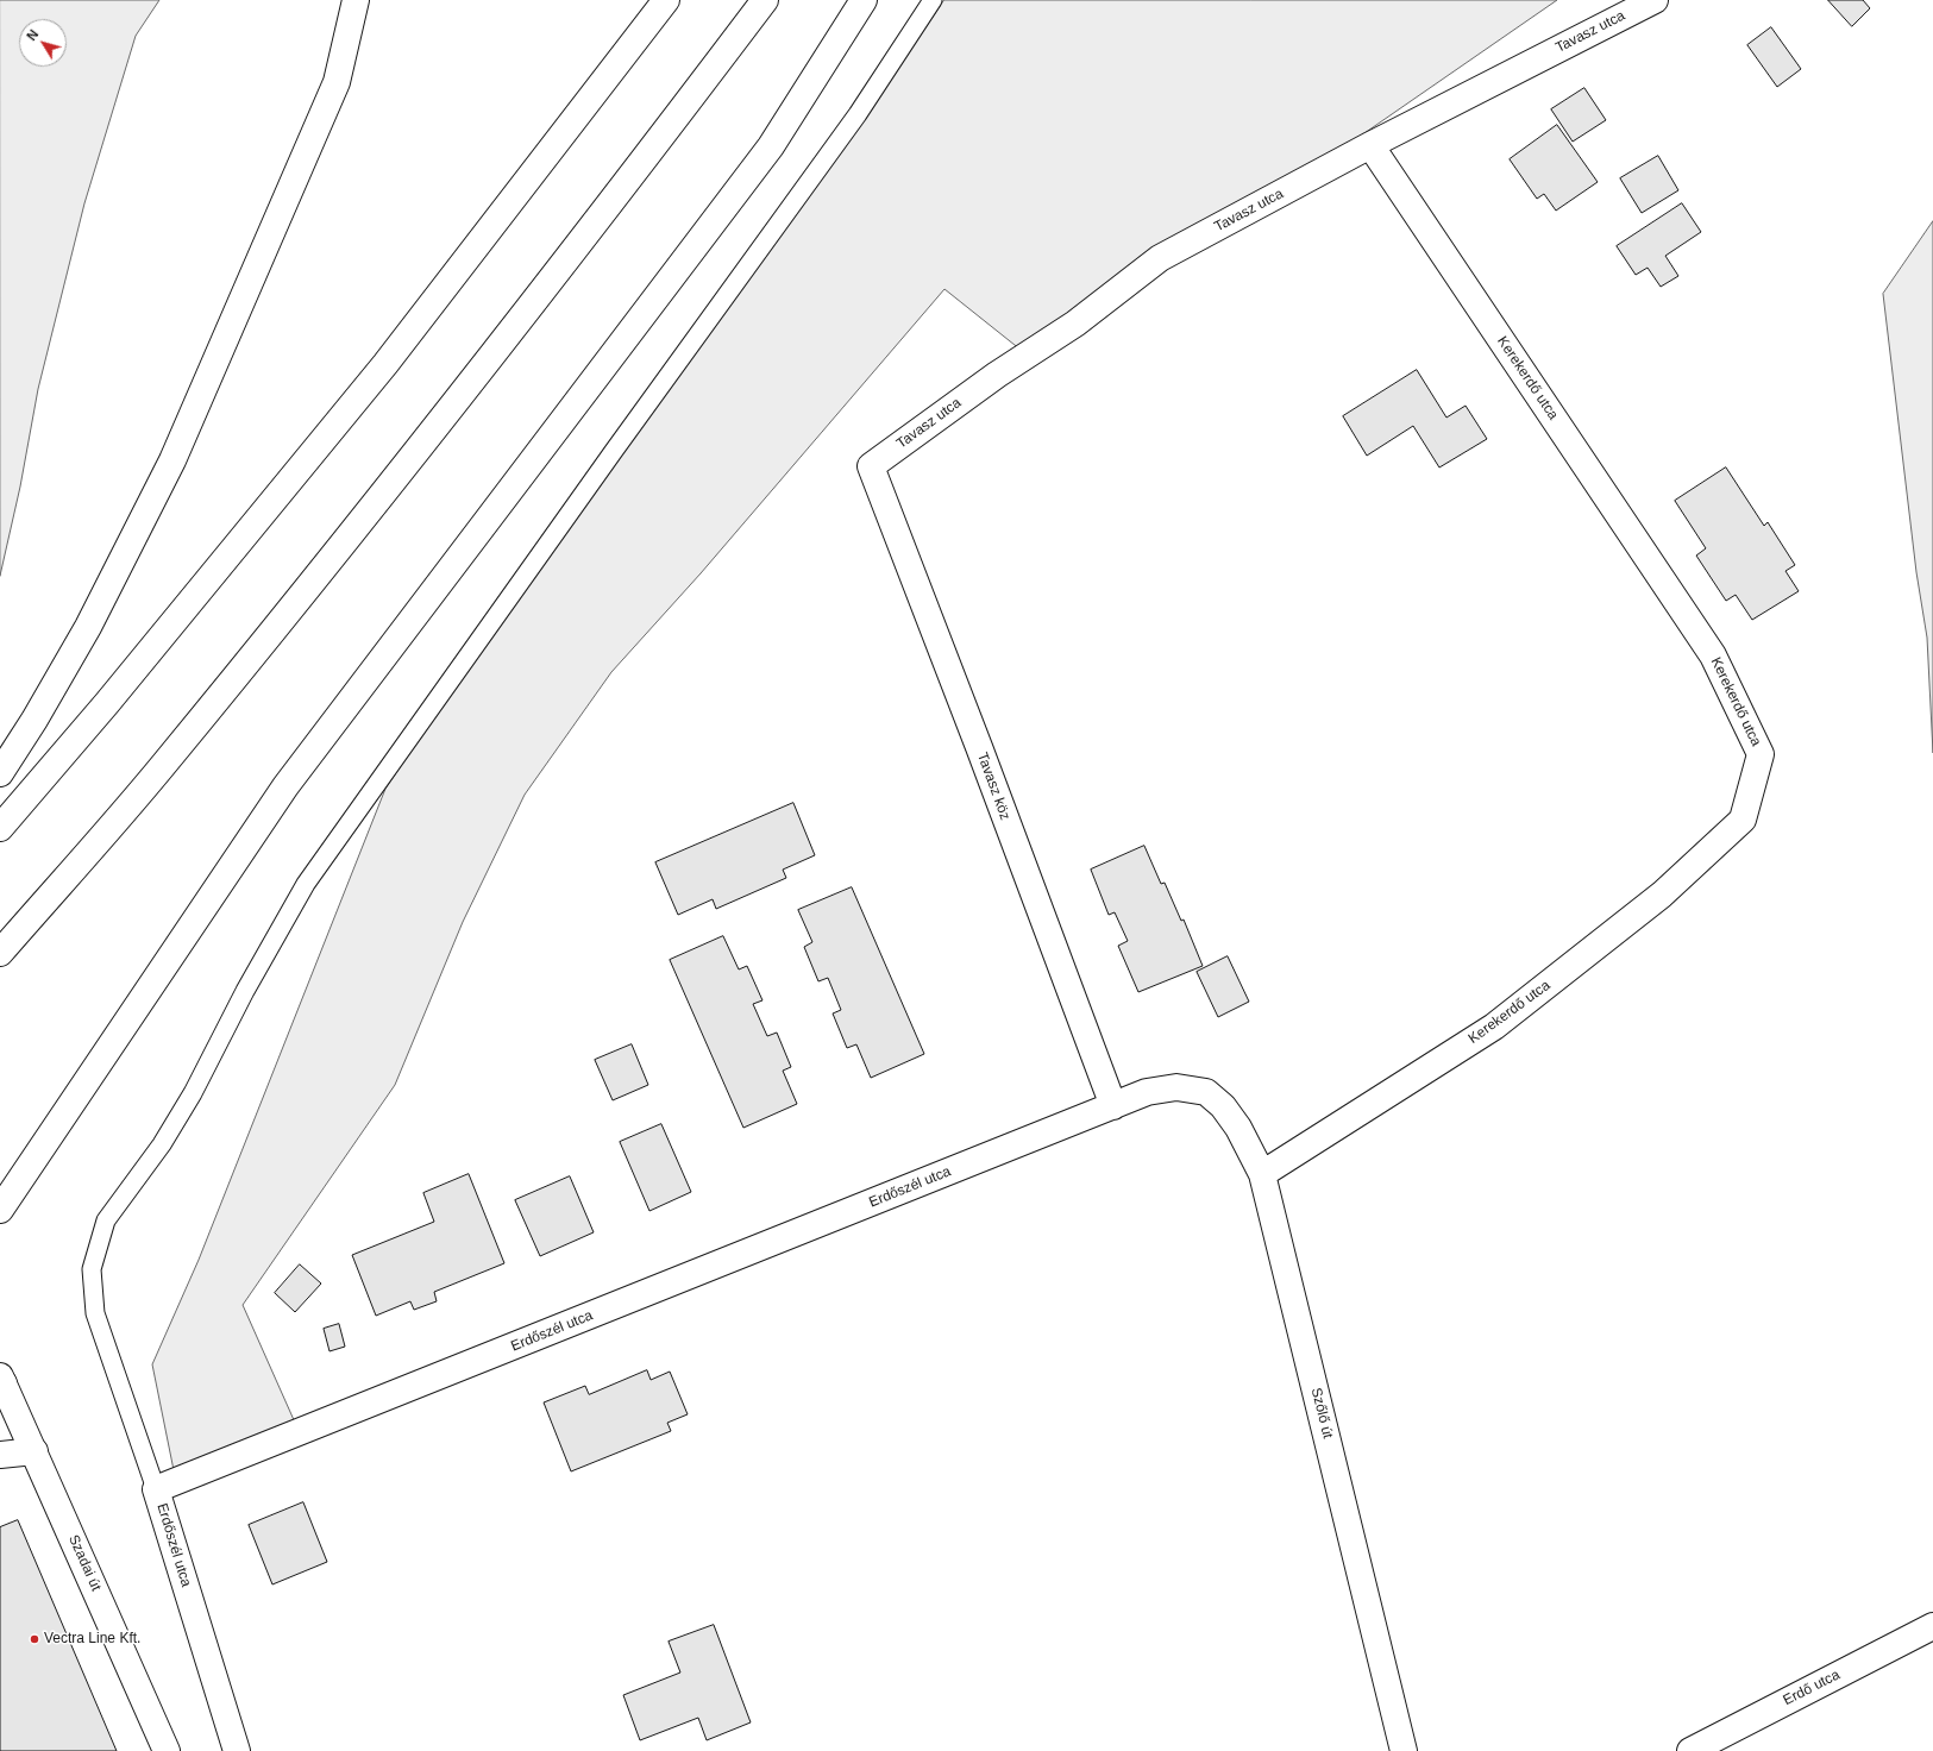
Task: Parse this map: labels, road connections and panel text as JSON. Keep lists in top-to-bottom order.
{
  "streets": {
    "main road": [
      "Tavasz utca",
      "Kerekerdő utca",
      "Tavasz köz",
      "Erdőszél utca",
      "Szőlő út",
      "Szadai út",
      "Erdő utca"
    ]
  },
  "crossings": [
    ["Tavasz utca", "Kerekerdő utca"],
    ["Tavasz utca", "Tavasz köz"],
    ["Kerekerdő utca", "Szőlő út"],
    ["Tavasz köz", "Erdőszél utca"],
    ["Erdőszél utca", "Szőlő út"]
  ],
  "places": ["Vectra Line Kft."],
  "north": "top left"
}
